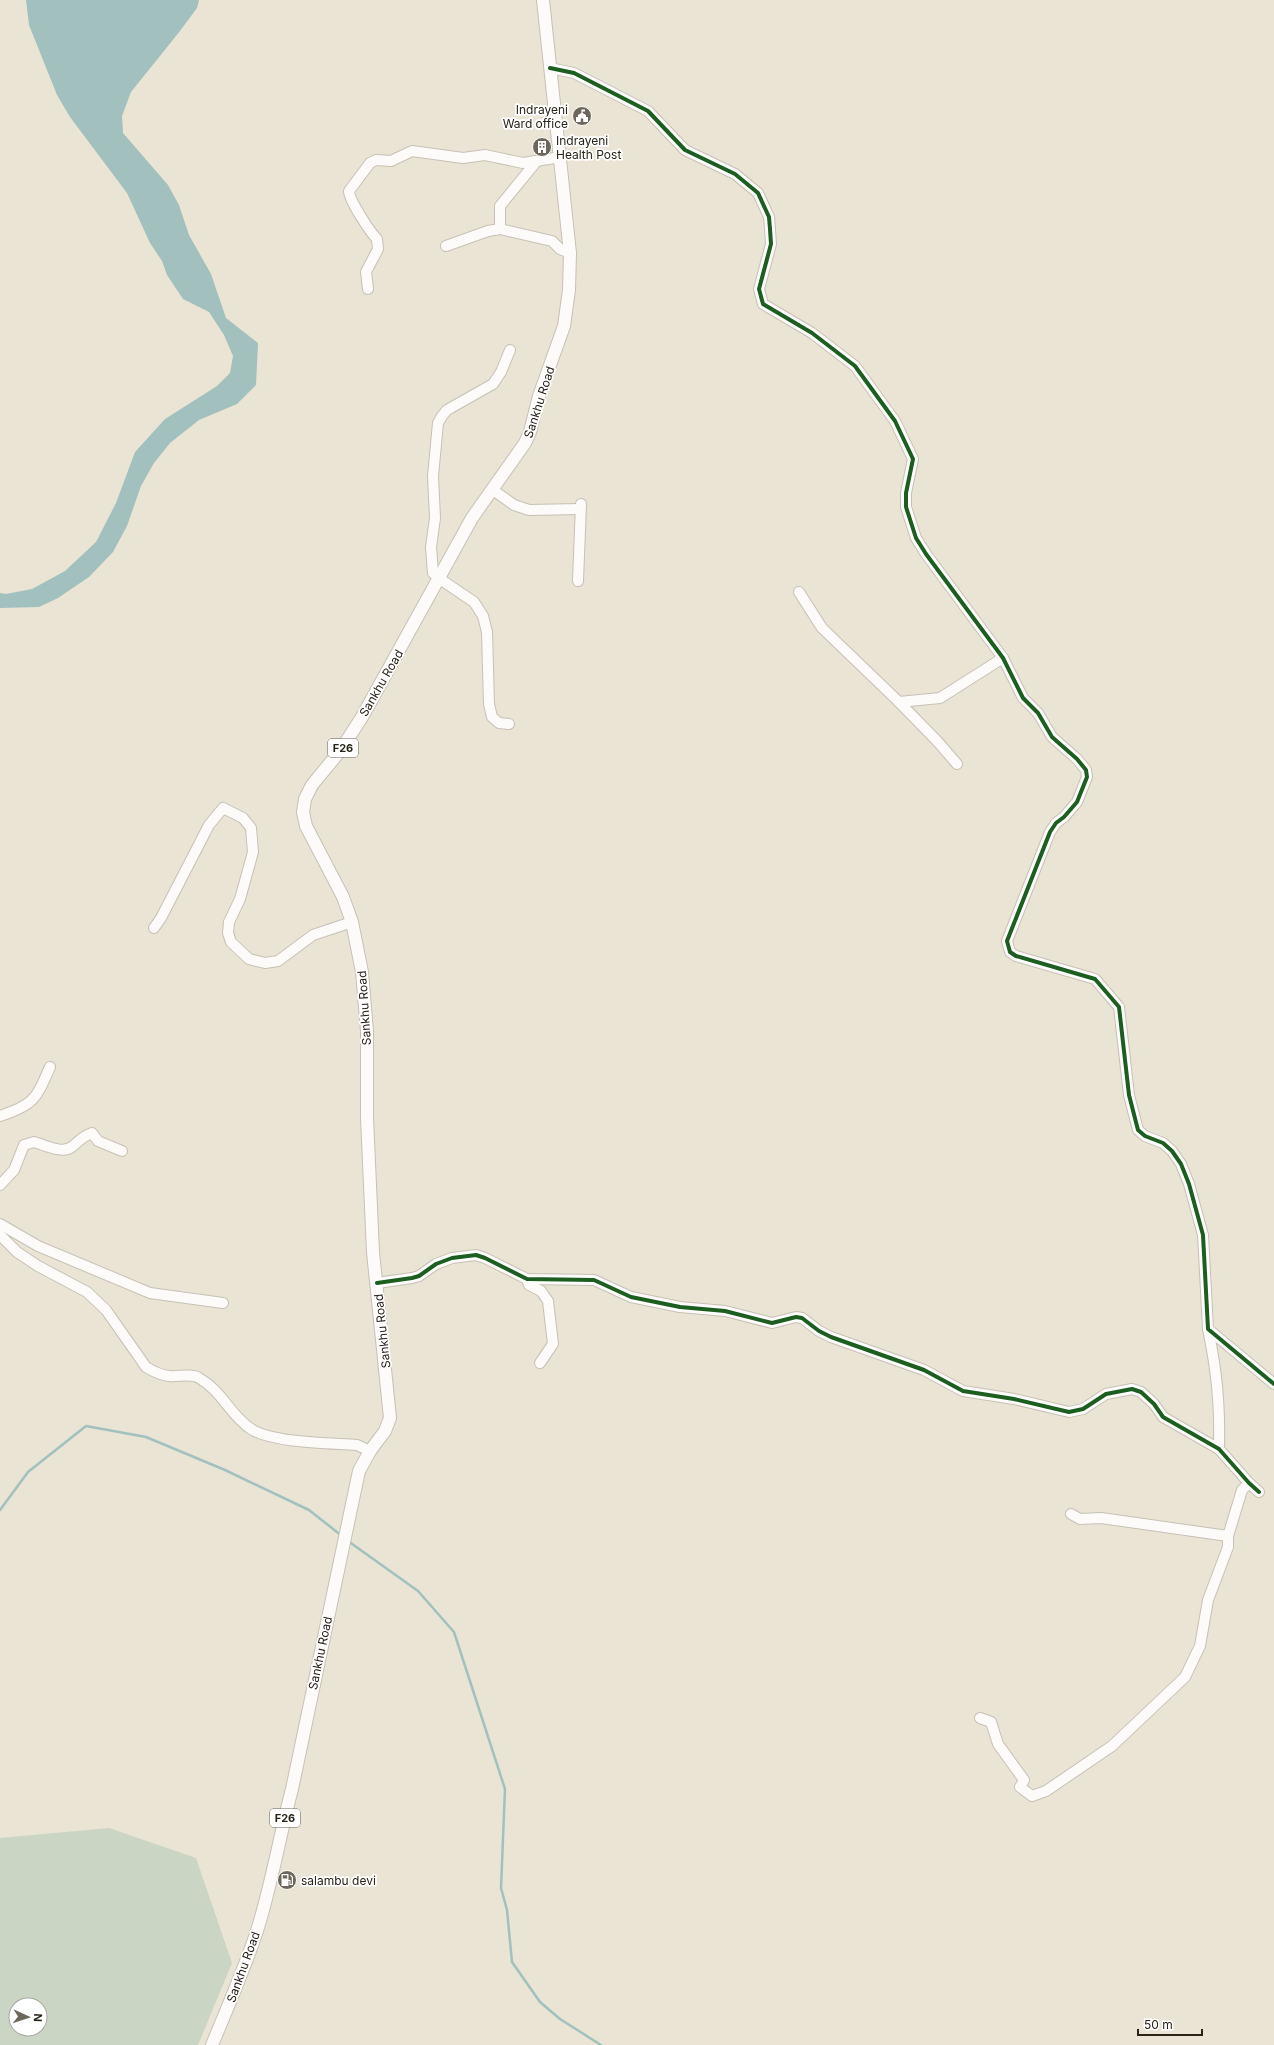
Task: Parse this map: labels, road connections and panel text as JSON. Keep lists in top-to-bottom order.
{
  "streets": {
    "main road": ["Sankhu Road", "F26"]
  },
  "places": {
    "public building": ["Indrayeni Ward office"],
    "building": ["Indrayeni Health Post"],
    "fuel station": ["salambu devi"]
  },
  "scale_bar": "50 m",
  "north": "right"
}
